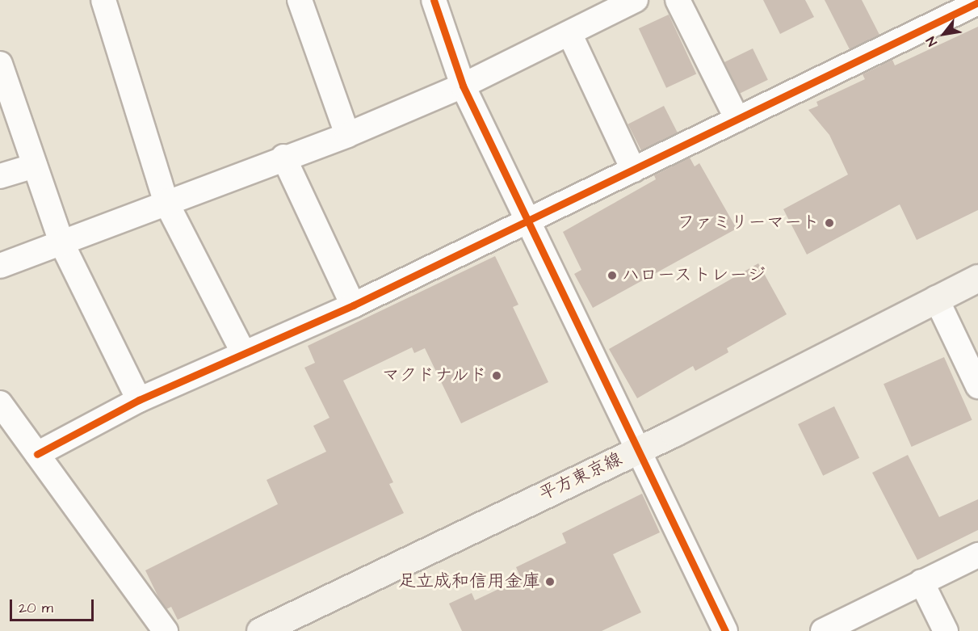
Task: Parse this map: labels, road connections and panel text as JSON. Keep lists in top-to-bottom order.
{
  "streets": {
    "main road": ["平方東京線"]
  },
  "places": [
    "ファミリーマート",
    "ハローストレージ",
    "マクドナルド",
    "足立成和信用金庫"
  ],
  "scale_bar": "20 m",
  "north": "bottom left"
}
